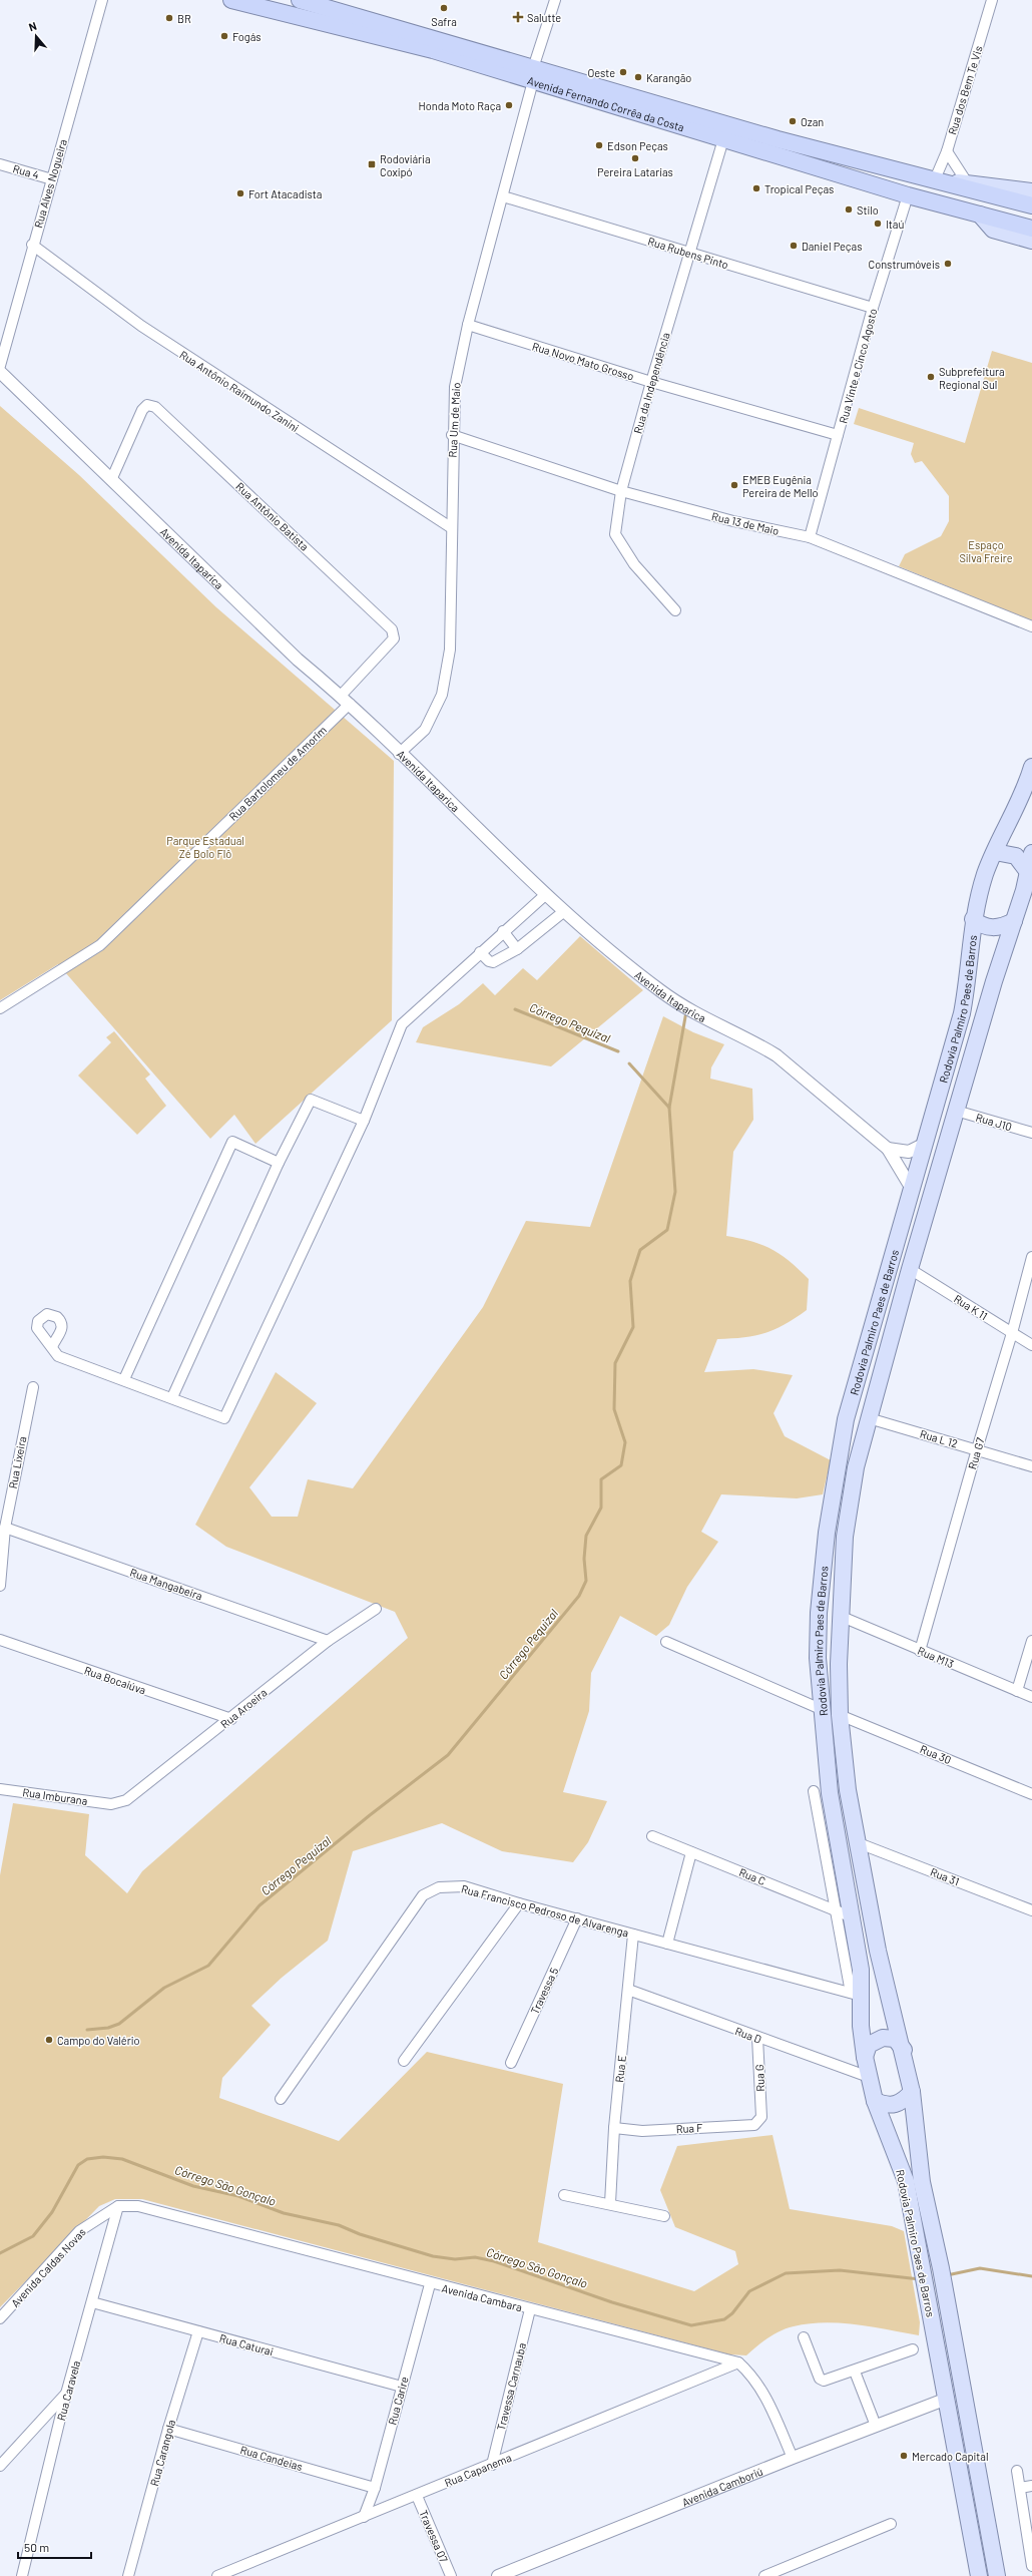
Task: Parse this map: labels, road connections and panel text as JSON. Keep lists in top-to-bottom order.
{
  "streets": {
    "highway": ["Avenida Fernando Corrêa da Costa"],
    "main road": ["Rodovia Palmiro Paes de Barros"],
    "street": [
      "Rua dos Bem Te Vis",
      "Rua 4",
      "Rua Alves Nogueira",
      "Rua Rubens Pinto",
      "Rua Novo Mato Grosso",
      "Rua Vinte e Cinco Agosto",
      "Rua da Independência",
      "Rua Antônio Raimundo Zanini",
      "Rua Um de Maio",
      "Rua Antônio Batista",
      "Rua 13 de Maio",
      "Avenida Itaparica",
      "Rua Bartolomeu de Amorim",
      "Rua J10",
      "Rua K 11",
      "Rua L 12",
      "Rua G7",
      "Rua Lixeira",
      "Rua Mangabeira",
      "Rua M13",
      "Rua Bocaiúva",
      "Rua Aroeira",
      "Rua 30",
      "Rua Imburana",
      "Rua C",
      "Rua 31",
      "Rua Francisco Pedroso de Alvarenga",
      "Travessa 5",
      "Rua D",
      "Rua E",
      "Rua G",
      "Rua F",
      "Avenida Caldas Novas",
      "Avenida Cambara",
      "Rua Caturai",
      "Travessa Carnauba",
      "Rua Caravela",
      "Rua Carire",
      "Rua Carangola",
      "Rua Candeias",
      "Rua Capanema",
      "Avenida Camboriú",
      "Travessa 07"
    ]
  },
  "crossings": [
    ["Rua dos Bem Te Vis", "Avenida Fernando Corrêa da Costa"],
    ["Avenida Fernando Corrêa da Costa", "Rua Vinte e Cinco Agosto"],
    ["Avenida Fernando Corrêa da Costa", "Rua da Independência"],
    ["Avenida Fernando Corrêa da Costa", "Rua Um de Maio"],
    ["Rua 4", "Rua Alves Nogueira"],
    ["Rua Alves Nogueira", "Rua Antônio Raimundo Zanini"],
    ["Rua Rubens Pinto", "Rua Vinte e Cinco Agosto"],
    ["Rua Rubens Pinto", "Rua da Independência"],
    ["Rua Rubens Pinto", "Rua Um de Maio"],
    ["Rua Novo Mato Grosso", "Rua Vinte e Cinco Agosto"],
    ["Rua Novo Mato Grosso", "Rua da Independência"],
    ["Rua Novo Mato Grosso", "Rua Um de Maio"],
    ["Rua Vinte e Cinco Agosto", "Rua 13 de Maio"],
    ["Rua da Independência", "Rua 13 de Maio"],
    ["Rua Antônio Raimundo Zanini", "Rua Um de Maio"],
    ["Rua Um de Maio", "Rua 13 de Maio"],
    ["Rua Um de Maio", "Avenida Itaparica"],
    ["Rua Antônio Batista", "Avenida Itaparica"],
    ["Rua Antônio Batista", "Rua Bartolomeu de Amorim"],
    ["Avenida Itaparica", "Rua Bartolomeu de Amorim"],
    ["Avenida Itaparica", "Rodovia Palmiro Paes de Barros"],
    ["Rodovia Palmiro Paes de Barros", "Rua J10"],
    ["Rodovia Palmiro Paes de Barros", "Rua K 11"],
    ["Rodovia Palmiro Paes de Barros", "Rua L 12"],
    ["Rodovia Palmiro Paes de Barros", "Rua M13"],
    ["Rodovia Palmiro Paes de Barros", "Rua 30"],
    ["Rodovia Palmiro Paes de Barros", "Rua C"],
    ["Rodovia Palmiro Paes de Barros", "Rua 31"],
    ["Rodovia Palmiro Paes de Barros", "Rua Francisco Pedroso de Alvarenga"],
    ["Rodovia Palmiro Paes de Barros", "Rua D"],
    ["Rodovia Palmiro Paes de Barros", "Avenida Camboriú"],
    ["Rua K 11", "Rua G7"],
    ["Rua L 12", "Rua G7"],
    ["Rua G7", "Rua M13"],
    ["Rua Lixeira", "Rua Mangabeira"],
    ["Rua Mangabeira", "Rua Aroeira"],
    ["Rua Bocaiúva", "Rua Aroeira"],
    ["Rua Aroeira", "Rua Imburana"],
    ["Rua Francisco Pedroso de Alvarenga", "Travessa 5"],
    ["Rua Francisco Pedroso de Alvarenga", "Rua E"],
    ["Rua D", "Rua E"],
    ["Rua D", "Rua G"],
    ["Rua E", "Rua F"],
    ["Rua G", "Rua F"],
    ["Avenida Caldas Novas", "Avenida Cambara"],
    ["Avenida Caldas Novas", "Rua Caravela"],
    ["Avenida Cambara", "Travessa Carnauba"],
    ["Avenida Cambara", "Rua Caravela"],
    ["Avenida Cambara", "Rua Carire"],
    ["Avenida Cambara", "Rua Capanema"],
    ["Avenida Cambara", "Avenida Camboriú"],
    ["Rua Caturai", "Rua Caravela"],
    ["Rua Caturai", "Rua Carire"],
    ["Rua Caturai", "Rua Carangola"],
    ["Travessa Carnauba", "Rua Capanema"],
    ["Rua Carire", "Rua Candeias"],
    ["Rua Carire", "Rua Capanema"],
    ["Rua Carangola", "Rua Candeias"],
    ["Rua Capanema", "Travessa 07"]
  ],
  "water": ["Córrego Pequizal", "Córrego São Gonçalo"],
  "parks": ["Espaço Silva Freire", "Parque Estadual Zé Bolo Flô"],
  "places": {
    "other": [
      "Safra",
      "BR",
      "Fogás",
      "Oeste",
      "Karangão",
      "Honda Moto Raça",
      "Ozan",
      "Edson Peças",
      "Pereira Latarias",
      "Tropical Peças",
      "Fort Atacadista",
      "Stilo",
      "Itaú",
      "Daniel Peças",
      "Construmóveis",
      "Subprefeitura Regional Sul",
      "EMEB Eugênia Pereira de Mello",
      "Campo do Valério",
      "Mercado Capital"
    ],
    "health": ["Salutte"],
    "transit": ["Rodoviária Coxipó"]
  },
  "scale_bar": "50 m",
  "north": "top"
}
